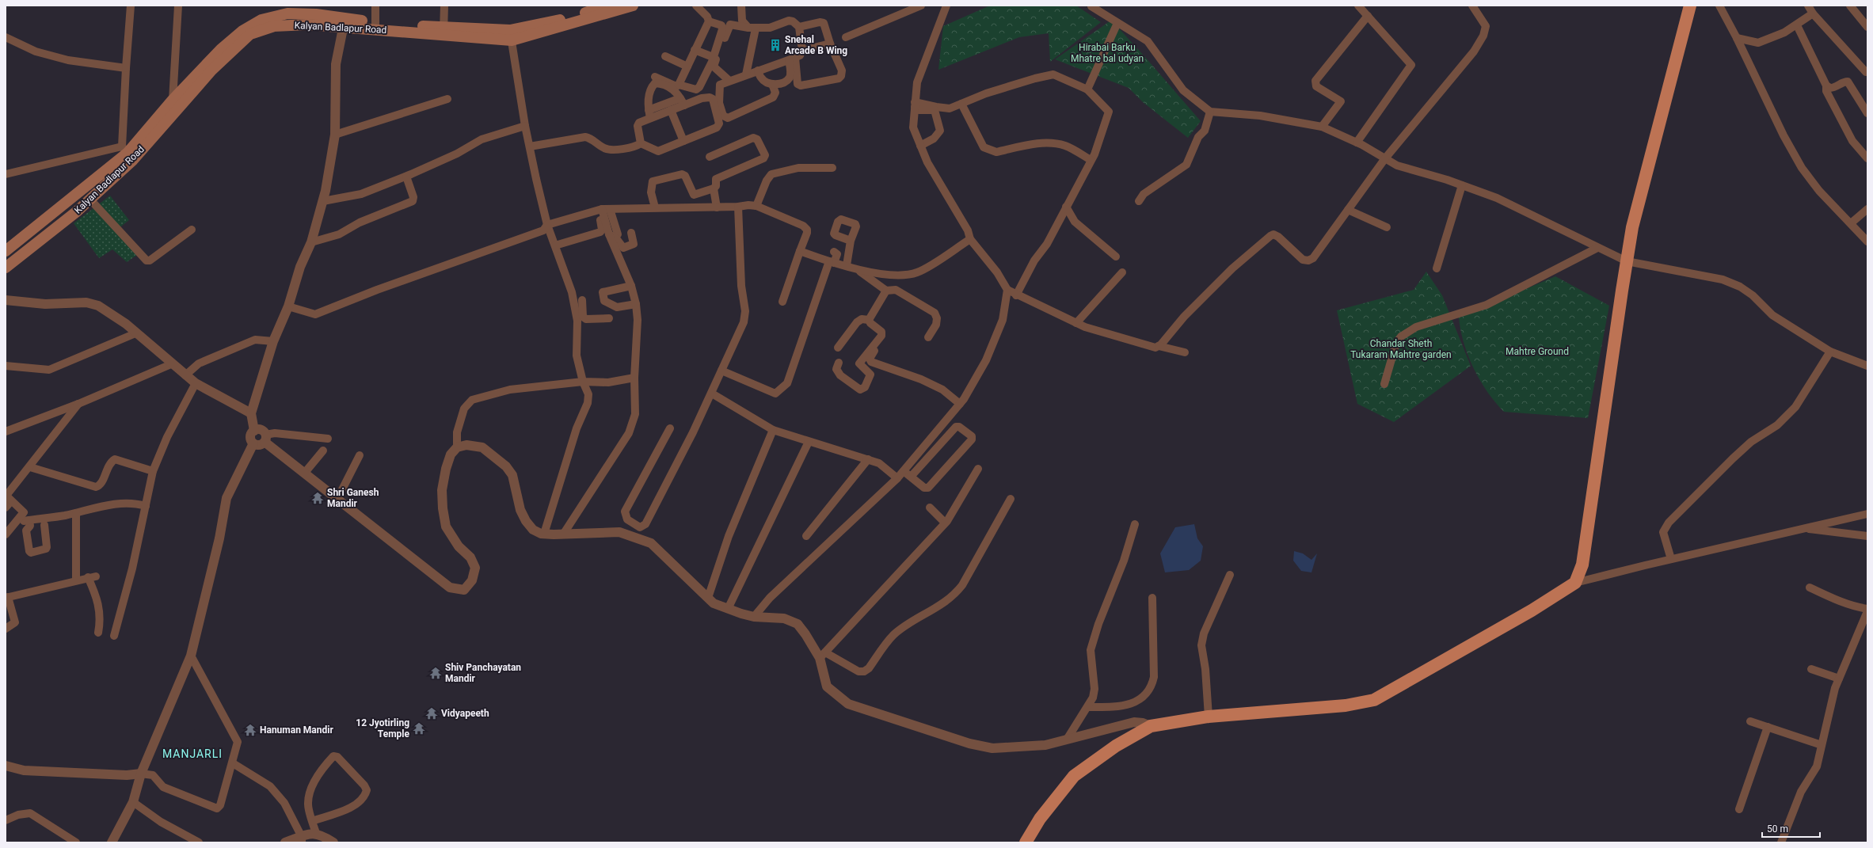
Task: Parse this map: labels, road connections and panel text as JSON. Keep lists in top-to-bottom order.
{
  "streets": {
    "main road": ["Kalyan Badlapur Road"]
  },
  "districts": ["MANJARLI"],
  "parks": ["Hirabai Barku Mhatre bal udyan", "Chandar Sheth Tukaram Mahtre garden", "Mahtre Ground"],
  "places": {
    "building": ["Snehal Arcade B Wing"],
    "temple": [
      "Shri Ganesh Mandir",
      "Shiv Panchayatan Mandir",
      "Vidyapeeth",
      "12 Jyotirling Temple",
      "Hanuman Mandir"
    ]
  },
  "scale_bar": "50 m"
}
